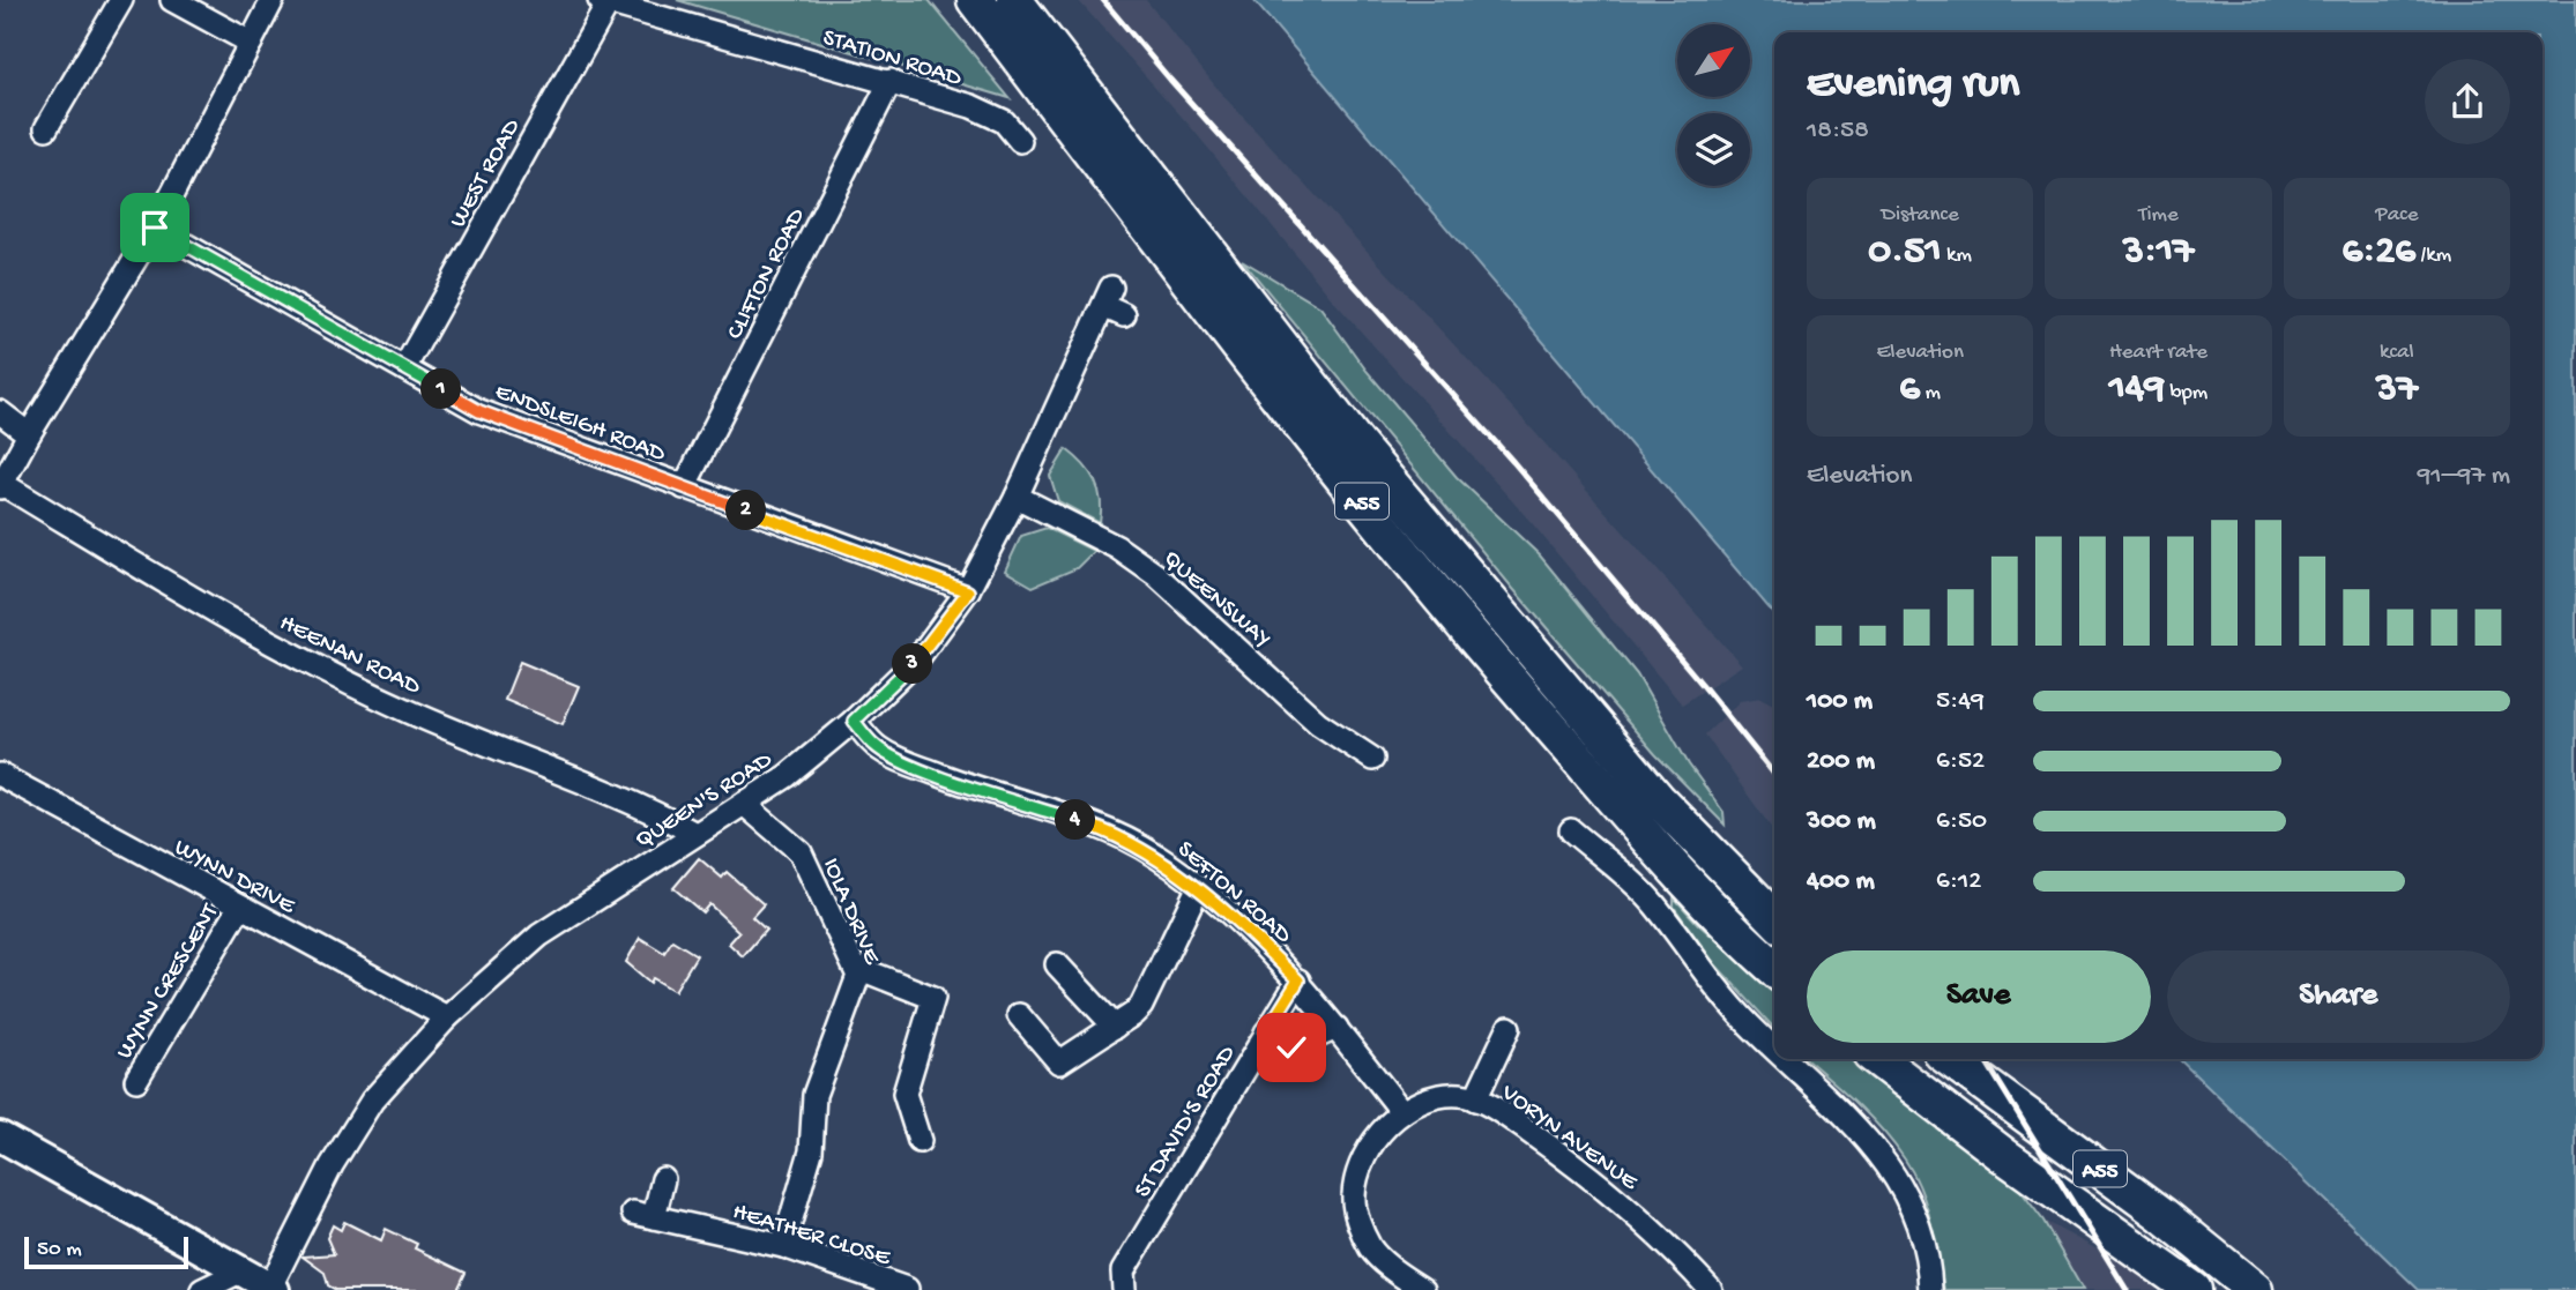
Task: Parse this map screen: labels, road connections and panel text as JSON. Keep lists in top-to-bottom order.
{
  "streets": {
    "highway": ["A55"],
    "street": [
      "STATION ROAD",
      "WEST ROAD",
      "CLIFTON ROAD",
      "ENDSLEIGH ROAD",
      "QUEENSWAY",
      "HEENAN ROAD",
      "QUEEN'S ROAD",
      "WYNN DRIVE",
      "SEFTON ROAD",
      "IOLA DRIVE",
      "WYNN CRESCENT",
      "ST DAVID'S ROAD",
      "VORYN AVENUE",
      "HEATHER CLOSE"
    ]
  },
  "crossings": [
    ["STATION ROAD", "WEST ROAD"],
    ["STATION ROAD", "CLIFTON ROAD"],
    ["WEST ROAD", "ENDSLEIGH ROAD"],
    ["CLIFTON ROAD", "ENDSLEIGH ROAD"],
    ["ENDSLEIGH ROAD", "QUEEN'S ROAD"],
    ["QUEENSWAY", "QUEEN'S ROAD"],
    ["HEENAN ROAD", "QUEEN'S ROAD"],
    ["QUEEN'S ROAD", "WYNN DRIVE"],
    ["QUEEN'S ROAD", "SEFTON ROAD"],
    ["QUEEN'S ROAD", "IOLA DRIVE"],
    ["WYNN DRIVE", "WYNN CRESCENT"],
    ["SEFTON ROAD", "ST DAVID'S ROAD"],
    ["SEFTON ROAD", "VORYN AVENUE"],
    ["IOLA DRIVE", "HEATHER CLOSE"]
  ],
  "scale_bar": "50 m",
  "north": "top right",
  "page": {
    "heading": ["Evening run", "18:58"],
    "stats": [
      ["Distance", "0.51 km"],
      ["Time", "3:17"],
      ["Pace", "6:26 /km"],
      ["Elevation", "6 m"],
      ["Heart rate", "149 bpm"],
      ["kcal", "37"]
    ],
    "pins": [
      "1",
      "2",
      "3",
      "4"
    ],
    "chart": ["Elevation", "91–97 m"],
    "list": [
      {
        "name": "100 m",
        "note": "5:49"
      },
      {
        "name": "200 m",
        "note": "6:52"
      },
      {
        "name": "300 m",
        "note": "6:50"
      },
      {
        "name": "400 m",
        "note": "6:12"
      }
    ],
    "buttons": ["Save", "Share"],
    "scale": "50 m"
  }
}
